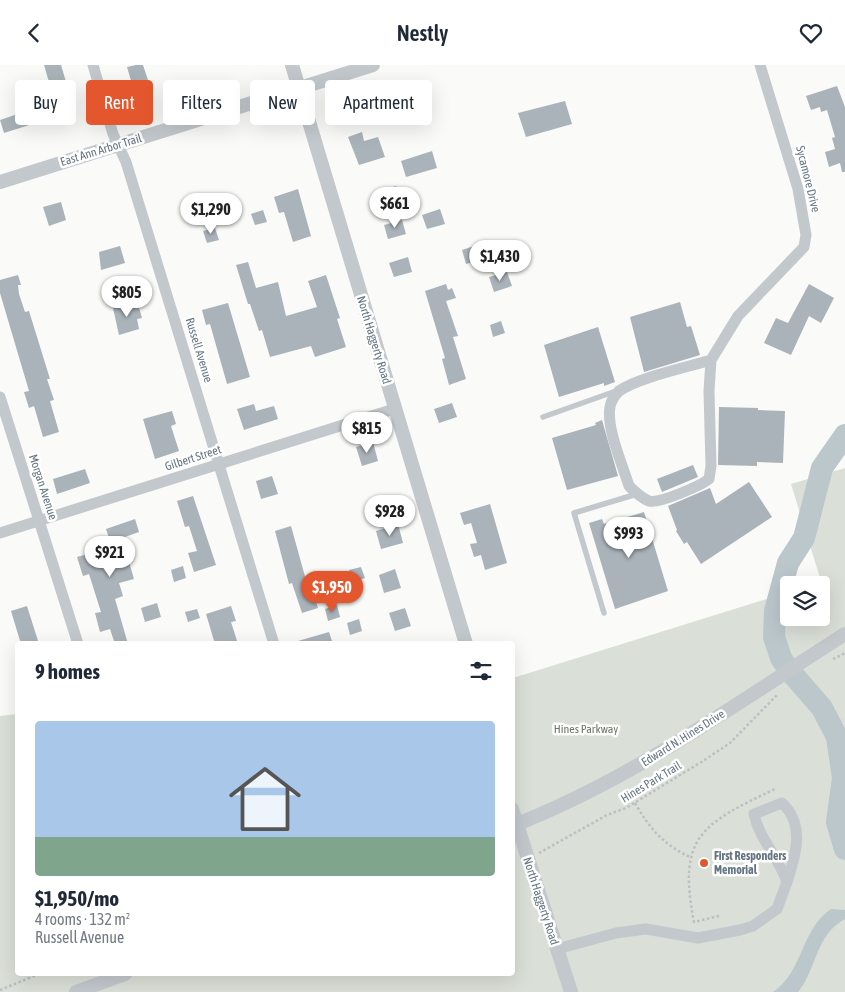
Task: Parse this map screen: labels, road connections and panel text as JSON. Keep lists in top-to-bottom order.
{
  "streets": {
    "street": [
      "East Ann Arbor Trail",
      "Sycamore Drive",
      "North Haggerty Road",
      "Russell Avenue",
      "Gilbert Street",
      "Morgan Avenue",
      "Edward N. Hines Drive"
    ],
    "path": ["Hines Park Trail"]
  },
  "crossings": [
    ["East Ann Arbor Trail", "Russell Avenue"],
    ["North Haggerty Road", "Gilbert Street"],
    ["North Haggerty Road", "Edward N. Hines Drive"],
    ["North Haggerty Road", "Hines Park Trail"],
    ["Russell Avenue", "Gilbert Street"],
    ["Gilbert Street", "Morgan Avenue"],
    ["Edward N. Hines Drive", "Hines Park Trail"]
  ],
  "parks": ["Hines Parkway"],
  "places": ["First Responders Memorial"],
  "page": {
    "header": "Nestly",
    "chip": [
      "Buy",
      "Rent",
      "Filters",
      "New",
      "Apartment"
    ],
    "price": [
      "$661",
      "$1,290",
      "$1,430",
      "$805",
      "$815",
      "$928",
      "$993",
      "$921",
      "$1,950"
    ],
    "heading": "9 homes",
    "list": [
      {
        "name": "$1,950/mo",
        "note": "4 rooms · 132 m² · Russell Avenue"
      }
    ]
  }
}
